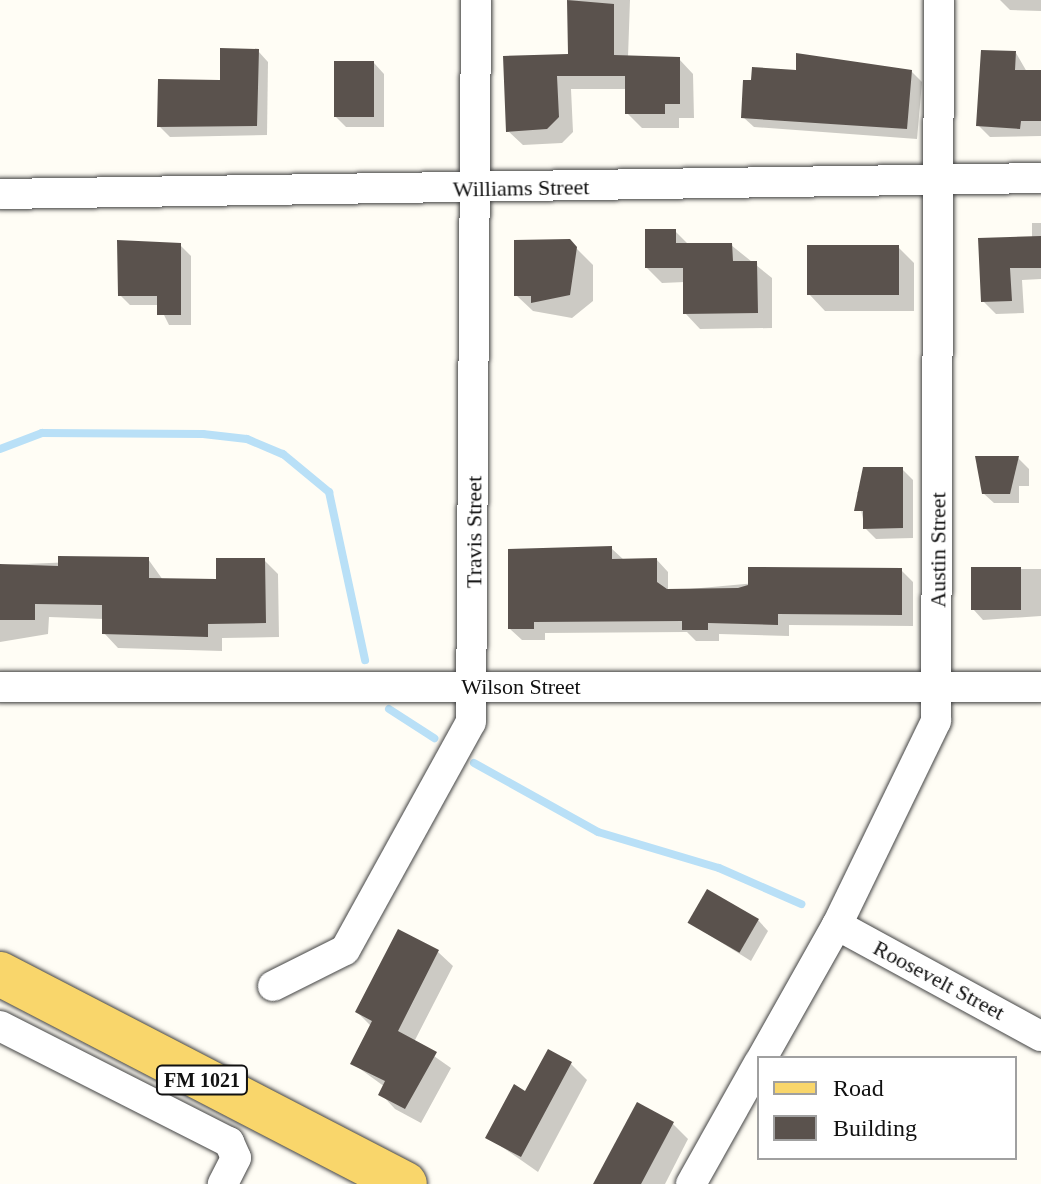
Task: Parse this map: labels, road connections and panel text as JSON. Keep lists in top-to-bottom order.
{
  "streets": {
    "main road": ["FM 1021"],
    "street": [
      "Williams Street",
      "Travis Street",
      "Austin Street",
      "Wilson Street",
      "Roosevelt Street"
    ]
  },
  "crossings": [
    ["Williams Street", "Travis Street"],
    ["Williams Street", "Austin Street"],
    ["Travis Street", "Wilson Street"],
    ["Austin Street", "Wilson Street"],
    ["Austin Street", "Roosevelt Street"]
  ],
  "legend": ["Road", "Building"]
}
